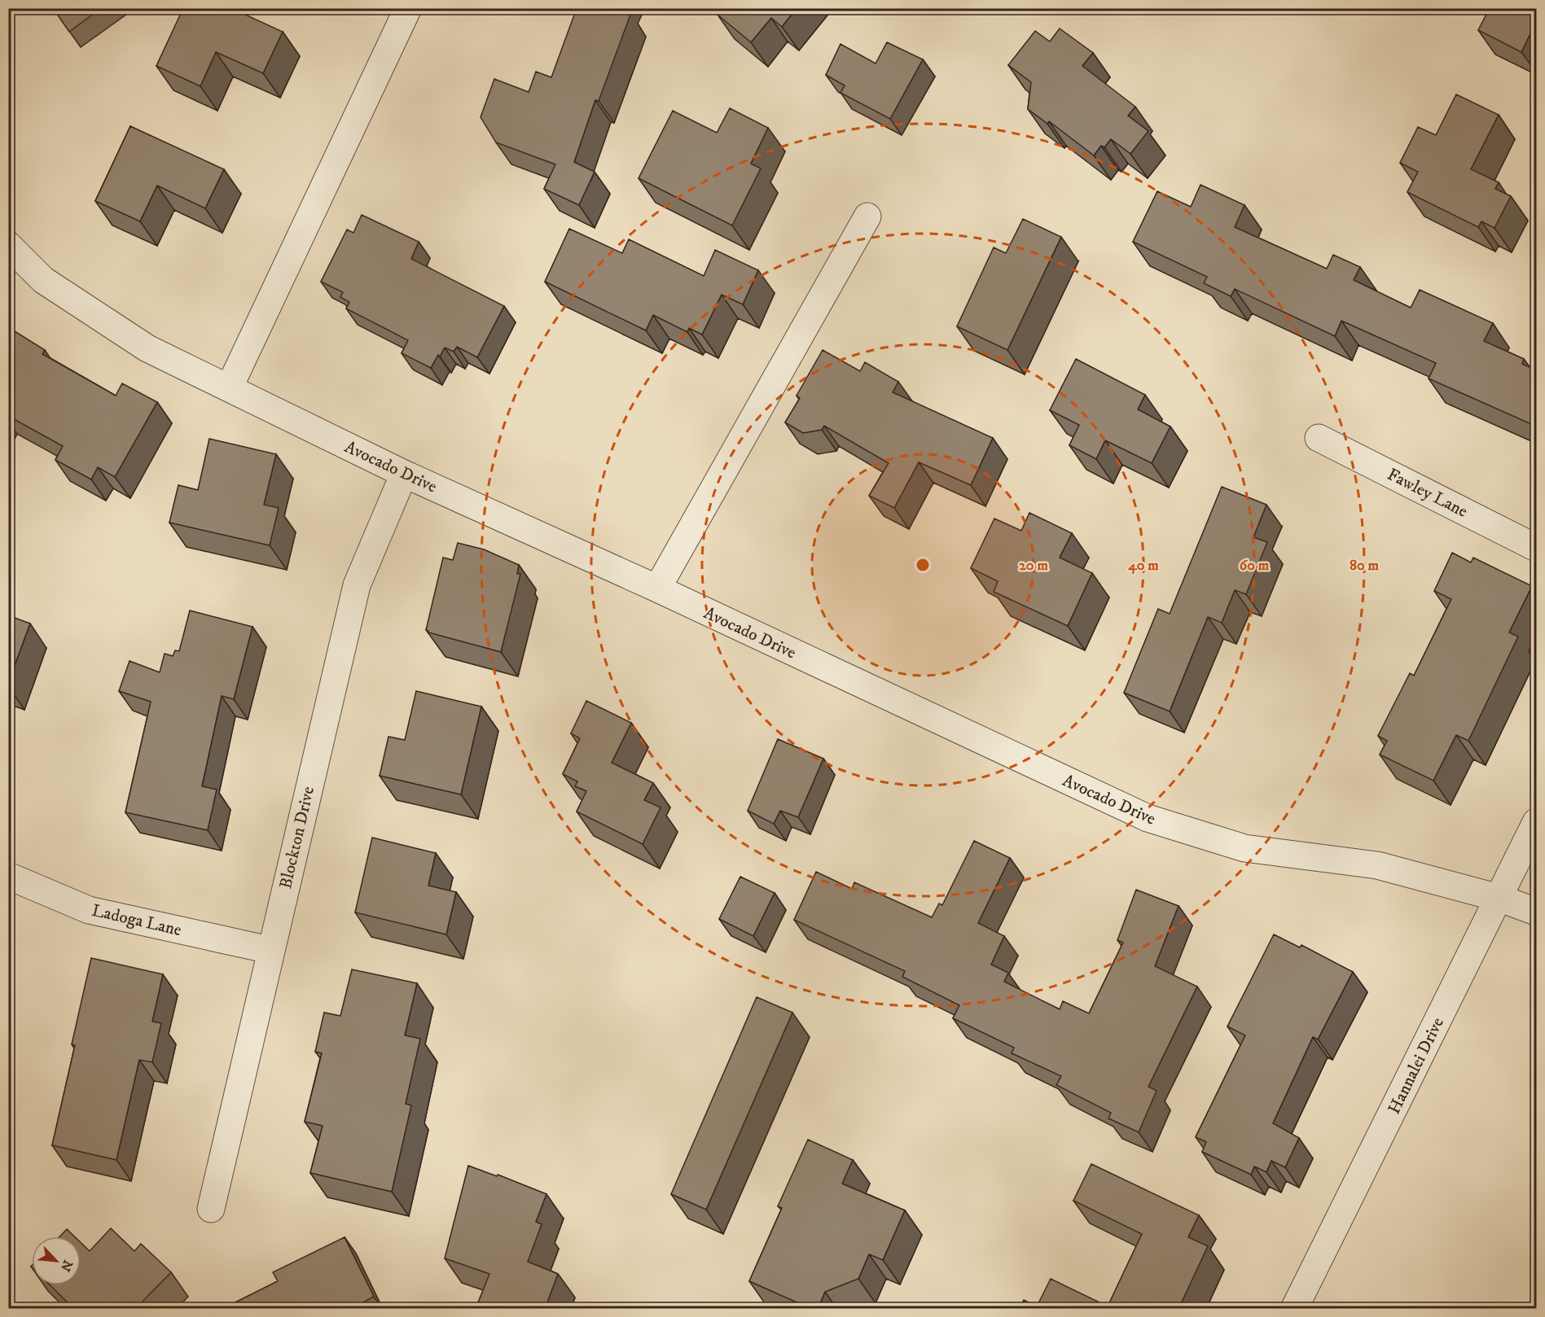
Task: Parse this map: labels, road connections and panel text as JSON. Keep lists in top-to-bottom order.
{
  "streets": {
    "street": [
      "Avocado Drive",
      "Fawley Lane",
      "Blockton Drive",
      "Ladoga Lane",
      "Hannalei Drive"
    ]
  },
  "crossings": [
    ["Avocado Drive", "Blockton Drive"],
    ["Avocado Drive", "Hannalei Drive"],
    ["Blockton Drive", "Ladoga Lane"]
  ],
  "north": "bottom right",
  "rings": [
    "20 m",
    "40 m",
    "60 m",
    "80 m"
  ]
}
